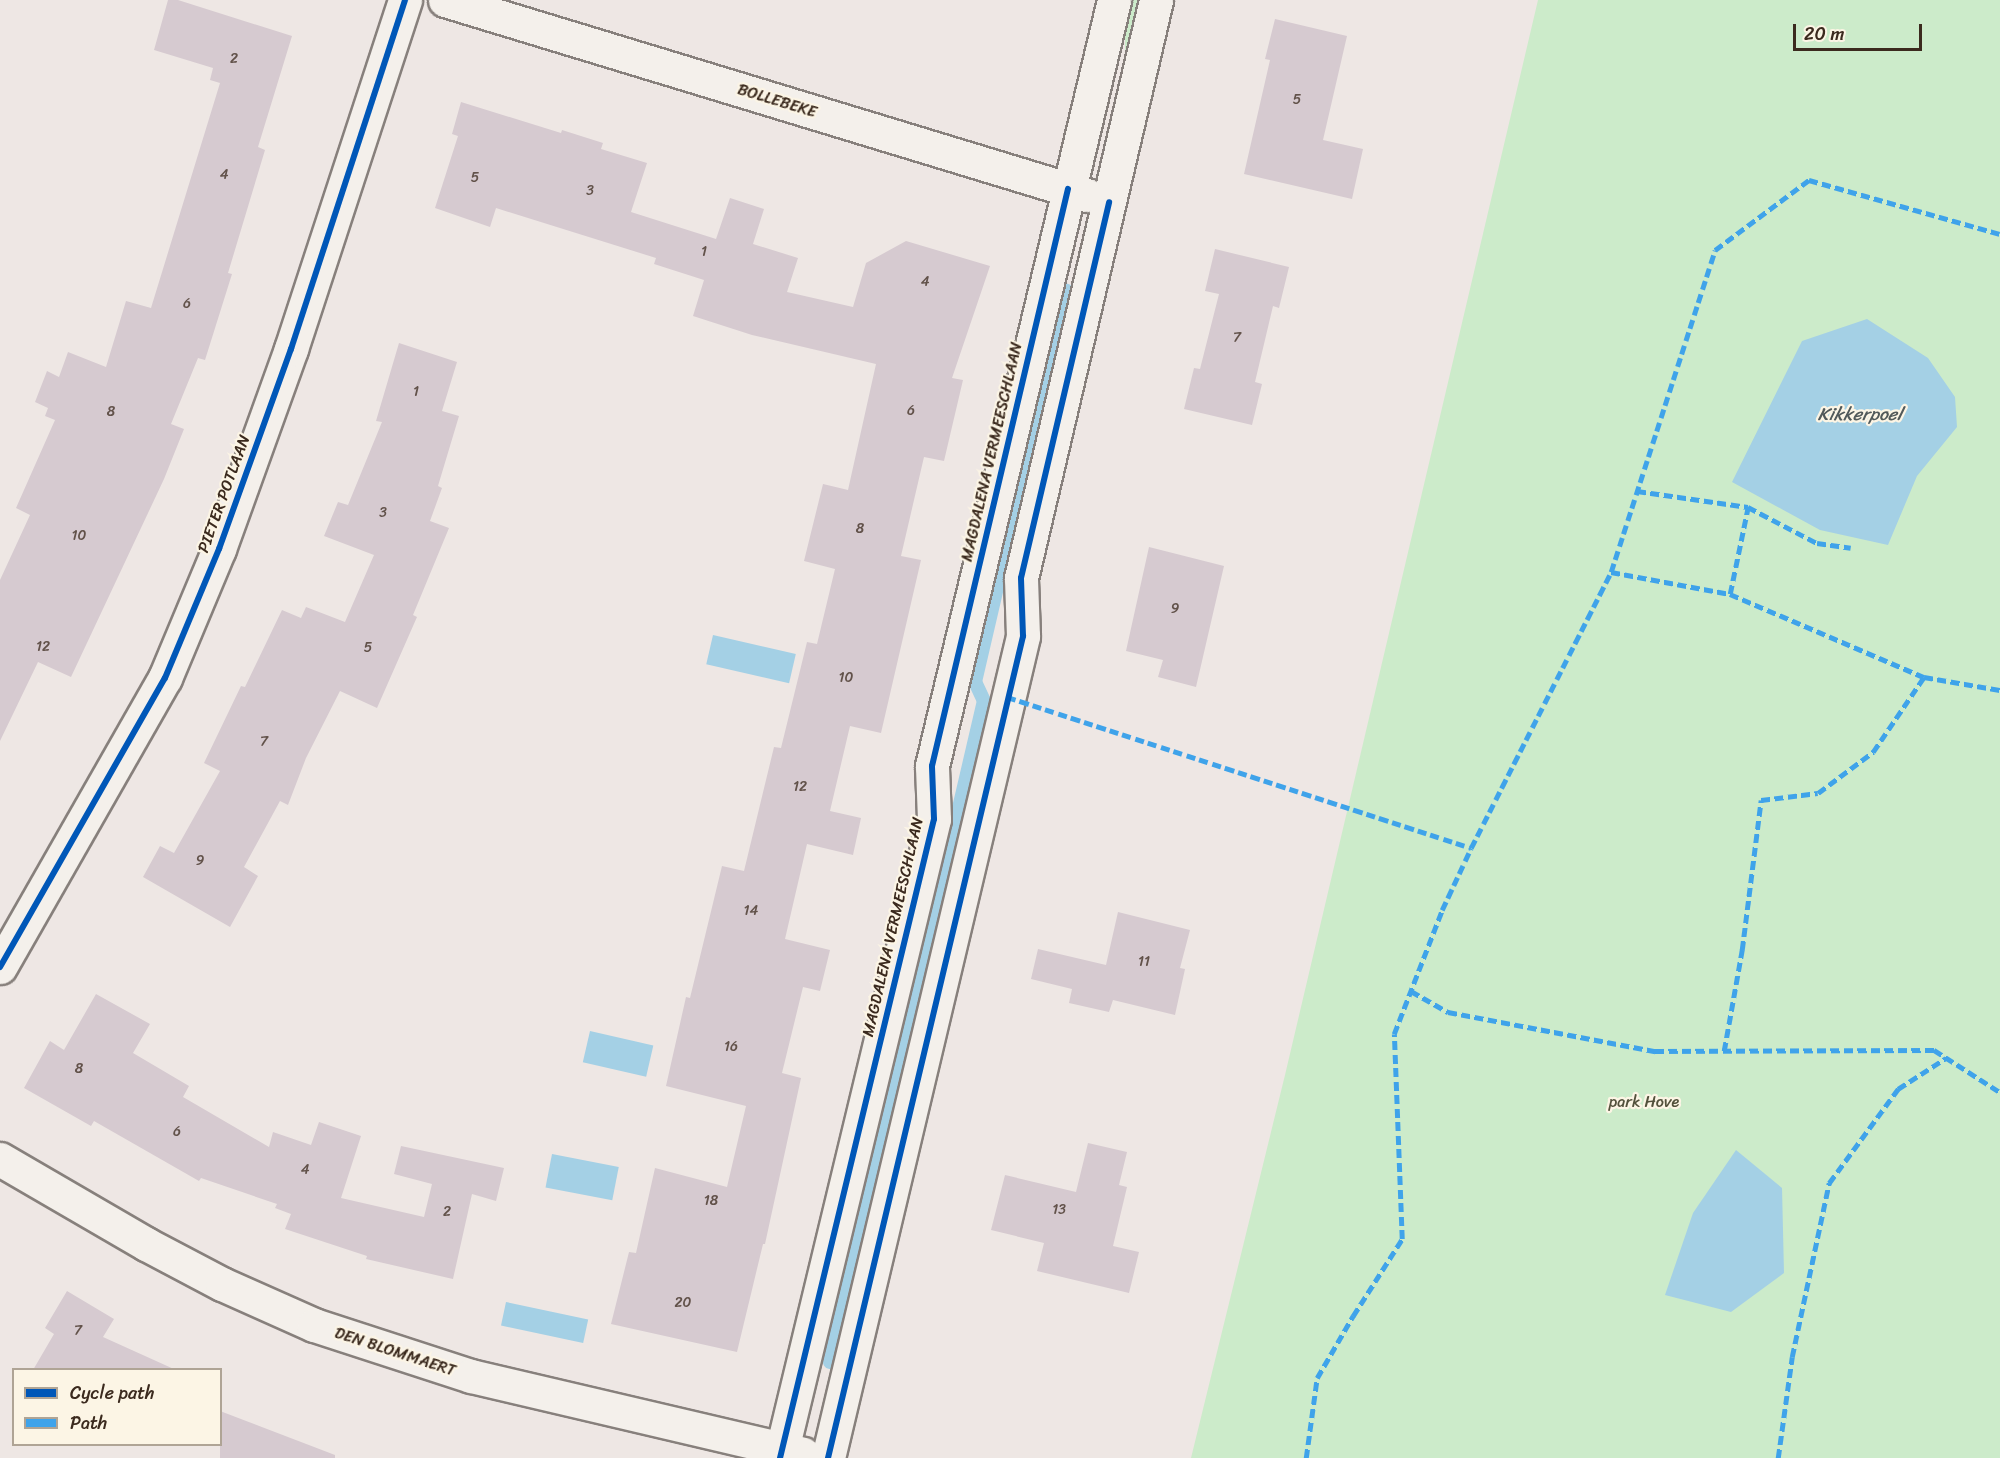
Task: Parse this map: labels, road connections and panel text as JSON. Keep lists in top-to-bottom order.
{
  "streets": {
    "street": [
      "BOLLEBEKE",
      "MAGDALENA VERMEESCHLAAN",
      "PIETER POTLAAN",
      "DEN BLOMMAERT"
    ]
  },
  "crossings": [
    ["BOLLEBEKE", "MAGDALENA VERMEESCHLAAN"],
    ["MAGDALENA VERMEESCHLAAN", "DEN BLOMMAERT"]
  ],
  "water": ["Kikkerpoel"],
  "parks": ["park Hove"],
  "house_numbers": [
    "2",
    "5",
    "4",
    "5",
    "3",
    "1",
    "4",
    "6",
    "7",
    "1",
    "6",
    "8",
    "3",
    "8",
    "10",
    "9",
    "12",
    "5",
    "10",
    "7",
    "12",
    "9",
    "14",
    "11",
    "16",
    "8",
    "6",
    "4",
    "18",
    "13",
    "2",
    "20",
    "7"
  ],
  "legend": ["Cycle path", "Path"],
  "scale_bar": "20 m"
}
